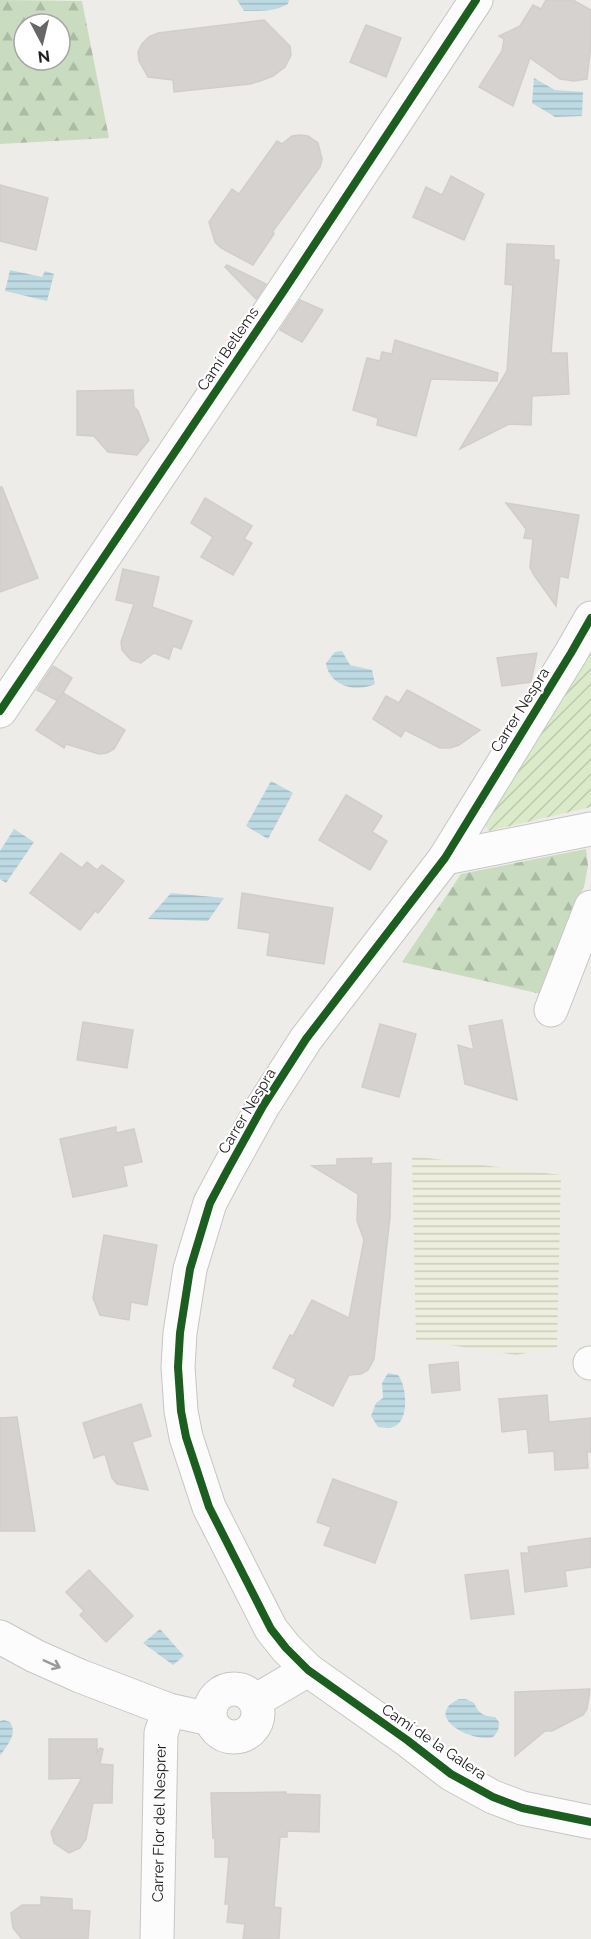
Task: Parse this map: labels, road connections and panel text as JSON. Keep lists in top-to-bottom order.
{
  "streets": {
    "street": [
      "Camí Betlems",
      "Carrer Nespra",
      "Camí de la Galera",
      "Carrer Flor del Nesprer"
    ]
  },
  "crossings": [
    ["Carrer Nespra", "Camí de la Galera"]
  ],
  "north": "bottom"
}
